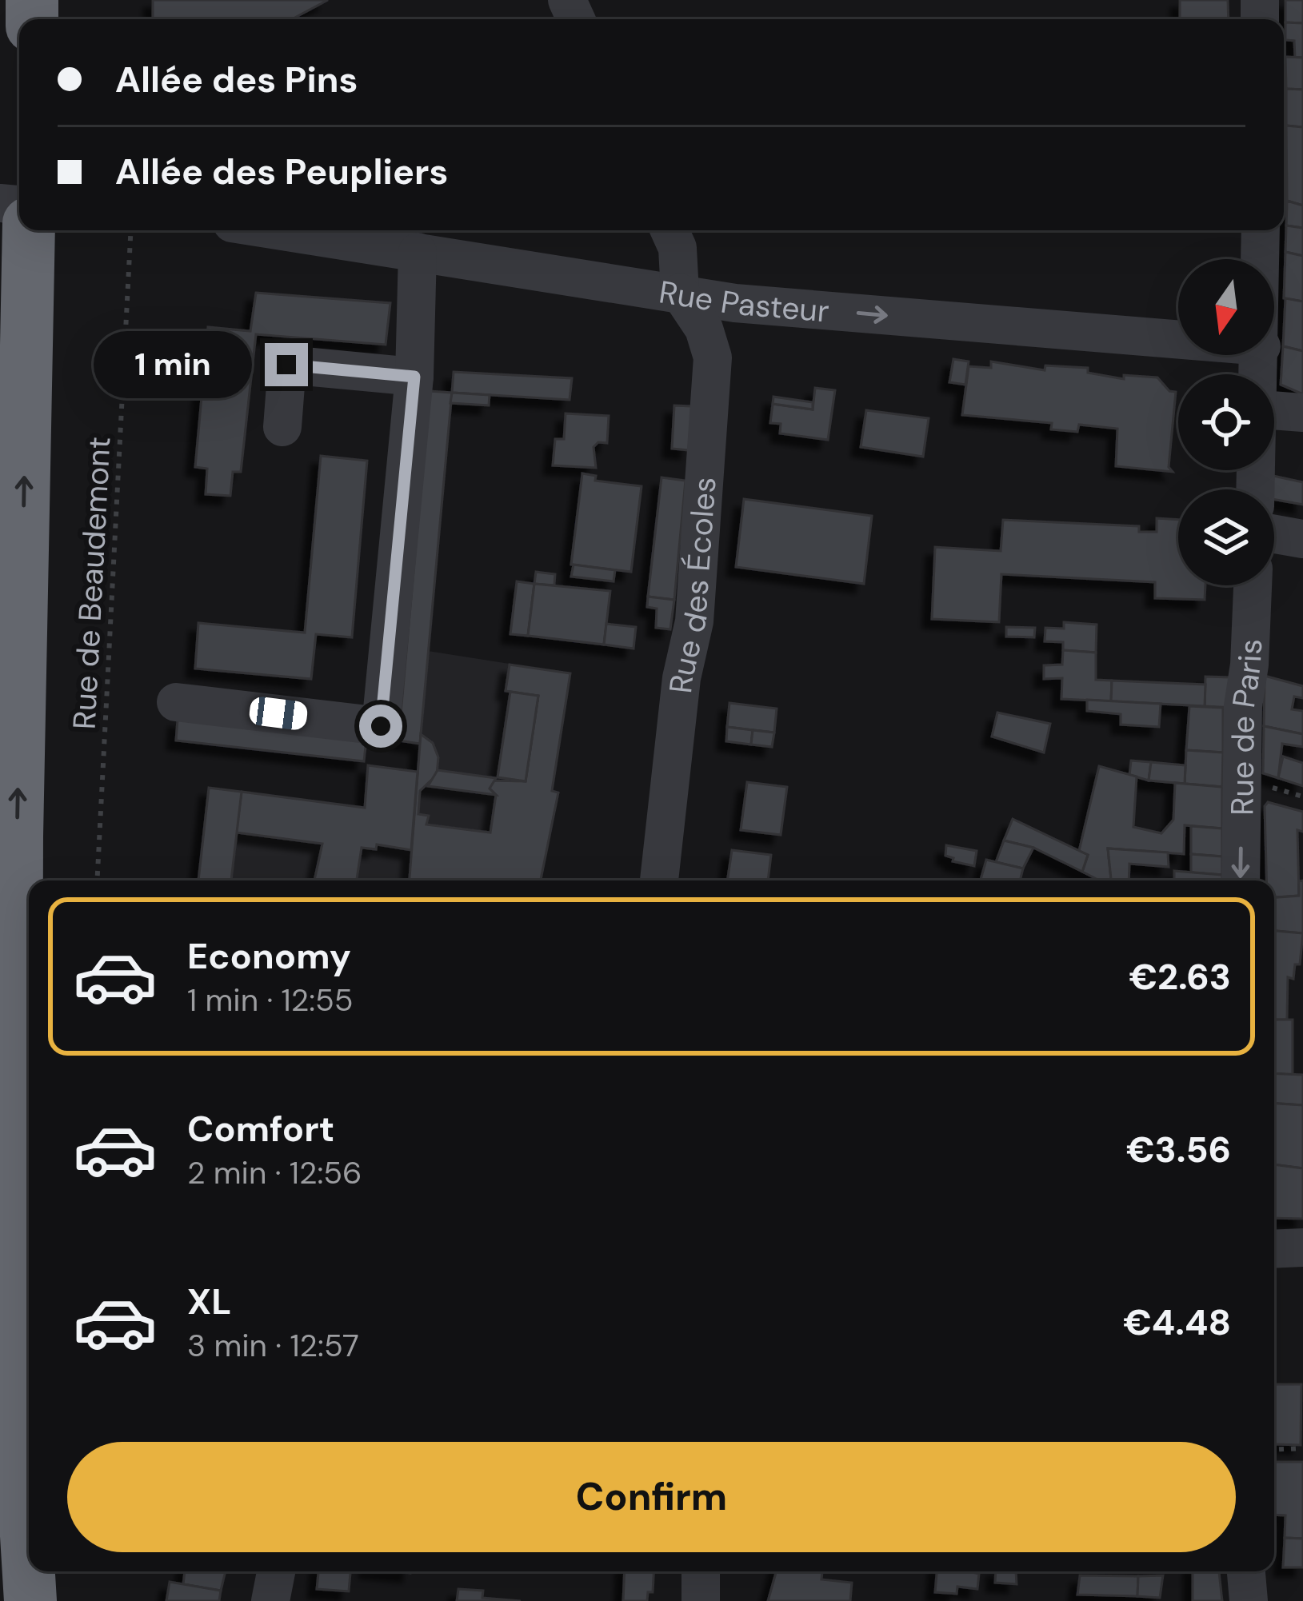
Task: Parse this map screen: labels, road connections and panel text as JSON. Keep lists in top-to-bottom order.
{
  "streets": {
    "street": ["Rue Pasteur", "Rue des Écoles", "Rue de Paris"],
    "path": ["Rue de Beaudemont"]
  },
  "crossings": [
    ["Rue Pasteur", "Rue des Écoles"]
  ],
  "one_way": ["Rue Pasteur", "Rue de Paris"],
  "north": "bottom",
  "page": {
    "banner": ["Allée des Pins", "Allée des Peupliers"],
    "bubble": "1 min",
    "list": [
      {
        "name": "Economy",
        "note": "1 min · 12:55",
        "value": "€2.63"
      },
      {
        "name": "Comfort",
        "note": "2 min · 12:56",
        "value": "€3.56"
      },
      {
        "name": "XL",
        "note": "3 min · 12:57",
        "value": "€4.48"
      }
    ],
    "buttons": "Confirm"
  }
}
